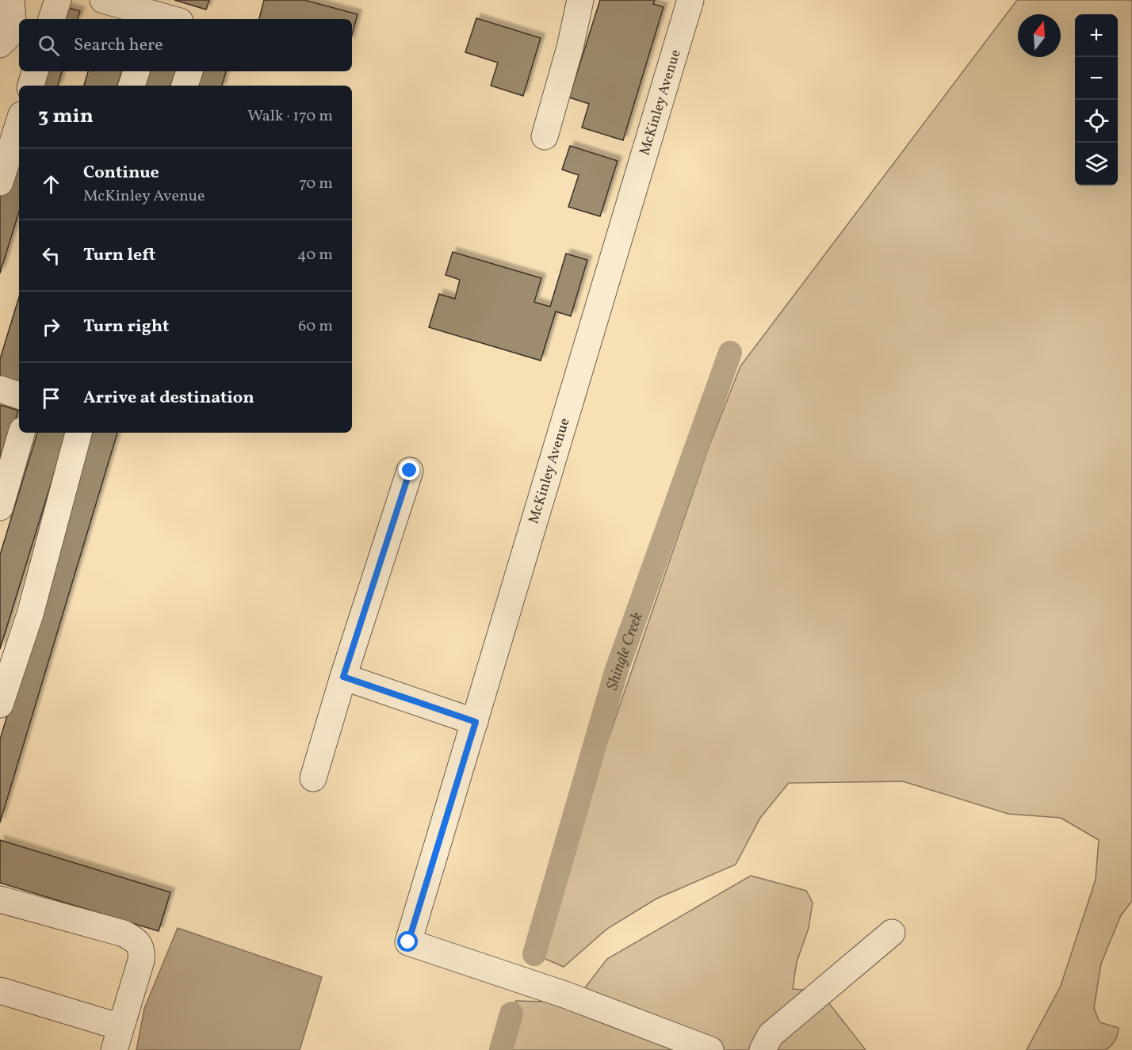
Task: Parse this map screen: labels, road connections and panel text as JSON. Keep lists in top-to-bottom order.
{
  "streets": {
    "street": ["McKinley Avenue"]
  },
  "water": ["Shingle Creek"],
  "north": "top",
  "page": {
    "map_buttons": ["+", "−"],
    "search": "Search here",
    "heading": ["3 min", "Walk · 170 m"],
    "list": [
      ["Continue", "McKinley Avenue", "70 m"],
      ["Turn left", "40 m"],
      ["Turn right", "60 m"],
      "Arrive at destination"
    ]
  }
}
